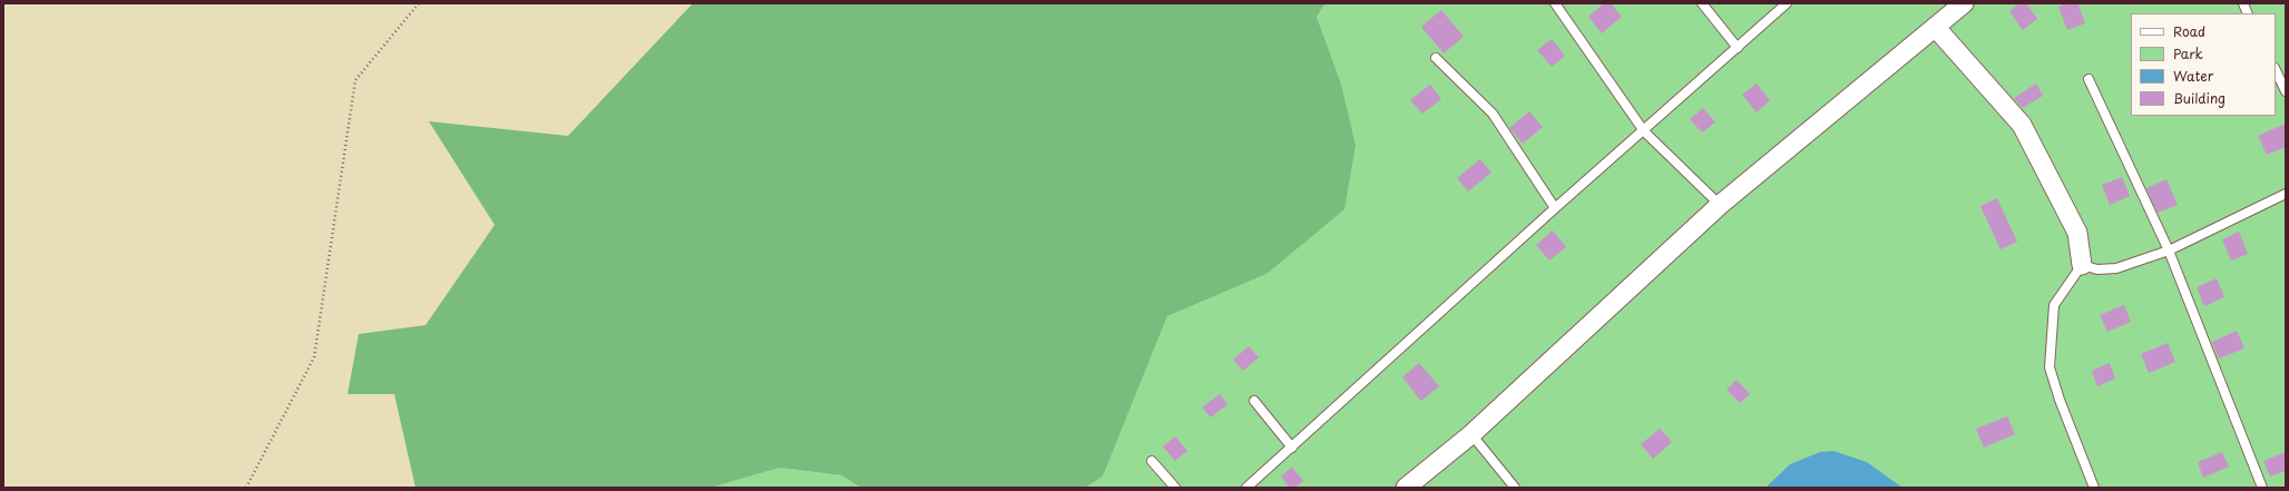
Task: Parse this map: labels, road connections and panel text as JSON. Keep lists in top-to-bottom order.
{
  "legend": [
    "Road",
    "Park",
    "Water",
    "Building"
  ]
}
